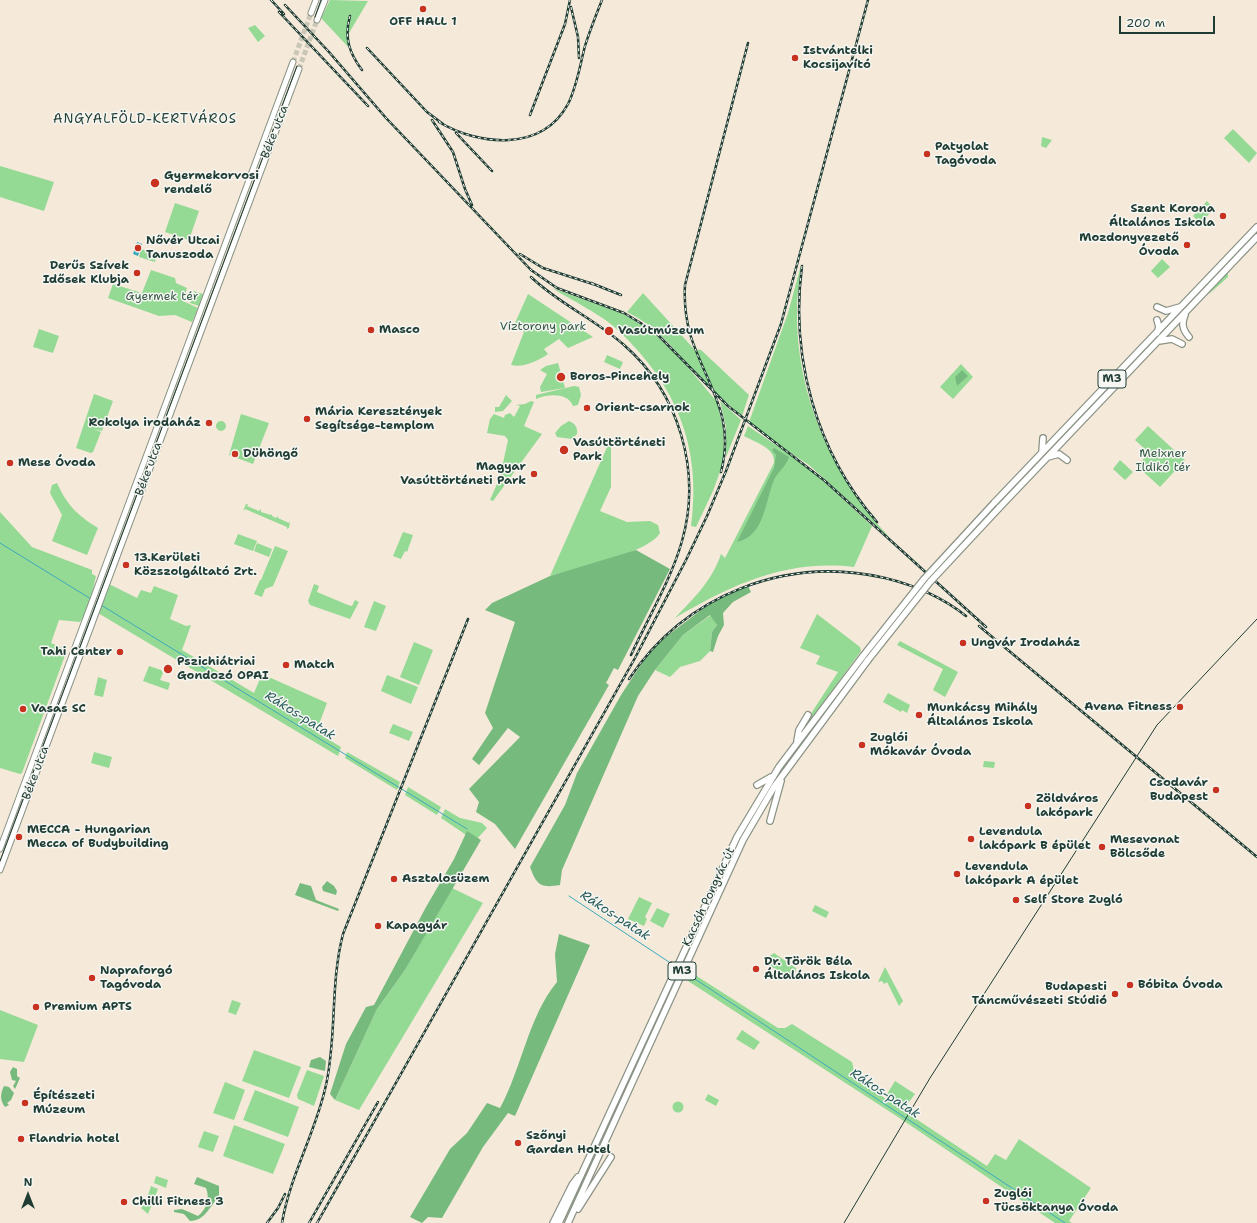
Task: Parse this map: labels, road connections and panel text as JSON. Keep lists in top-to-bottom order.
{
  "streets": {
    "main road": ["Béke utca", "M3", "Kacsóh Pongrác út"]
  },
  "crossings": [
    ["M3", "Kacsóh Pongrác út"]
  ],
  "districts": ["ANGYALFÖLD-KERTVÁROS"],
  "water": ["Rákos-patak"],
  "parks": ["Gyermek tér", "Víztorony park", "Meixner Ildikó tér"],
  "places": [
    "OFF HALL 1",
    "Istvántelki Kocsijavító",
    "Patyolat Tagóvoda",
    "Gyermekorvosi rendelő",
    "Szent Korona Általános Iskola",
    "Mozdonyvezető Óvoda",
    "Nővér Utcai Tanuszoda",
    "Derűs Szívek Idősek Klubja",
    "Masco",
    "Vasútmúzeum",
    "Boros-Pincehely",
    "Orient-csarnok",
    "Mária Keresztények Segítsége-templom",
    "Rokolya irodaház",
    "Vasúttörténeti Park",
    "Dühöngő",
    "Mese Óvoda",
    "Magyar Vasúttörténeti Park",
    "13.Kerületi Közszolgáltató Zrt.",
    "Ungvár Irodaház",
    "Tahi Center",
    "Match",
    "Pszichiátriai Gondozó OPAI",
    "Avena Fitness",
    "Vasas SC",
    "Munkácsy Mihály Általános Iskola",
    "Zuglói Mókavár Óvoda",
    "Csodavár Budapest",
    "Zöldváros lakópark",
    "MECCA - Hungarian Mecca of Budybuilding",
    "Levendula lakópark B épület",
    "Mesevonat Bölcsőde",
    "Levendula lakópark A épület",
    "Asztalosüzem",
    "Self Store Zugló",
    "Kapagyár",
    "Dr. Török Béla Általános Iskola",
    "Napraforgó Tagóvoda",
    "Bóbita Óvoda",
    "Budapesti Táncművészeti Stúdió",
    "Premium APTS",
    "Építészeti Múzeum",
    "Flandria hotel",
    "Szőnyi Garden Hotel",
    "Zuglói Tücsöktanya Óvoda",
    "Chilli Fitness 3"
  ],
  "scale_bar": "200 m",
  "north": "top"
}
